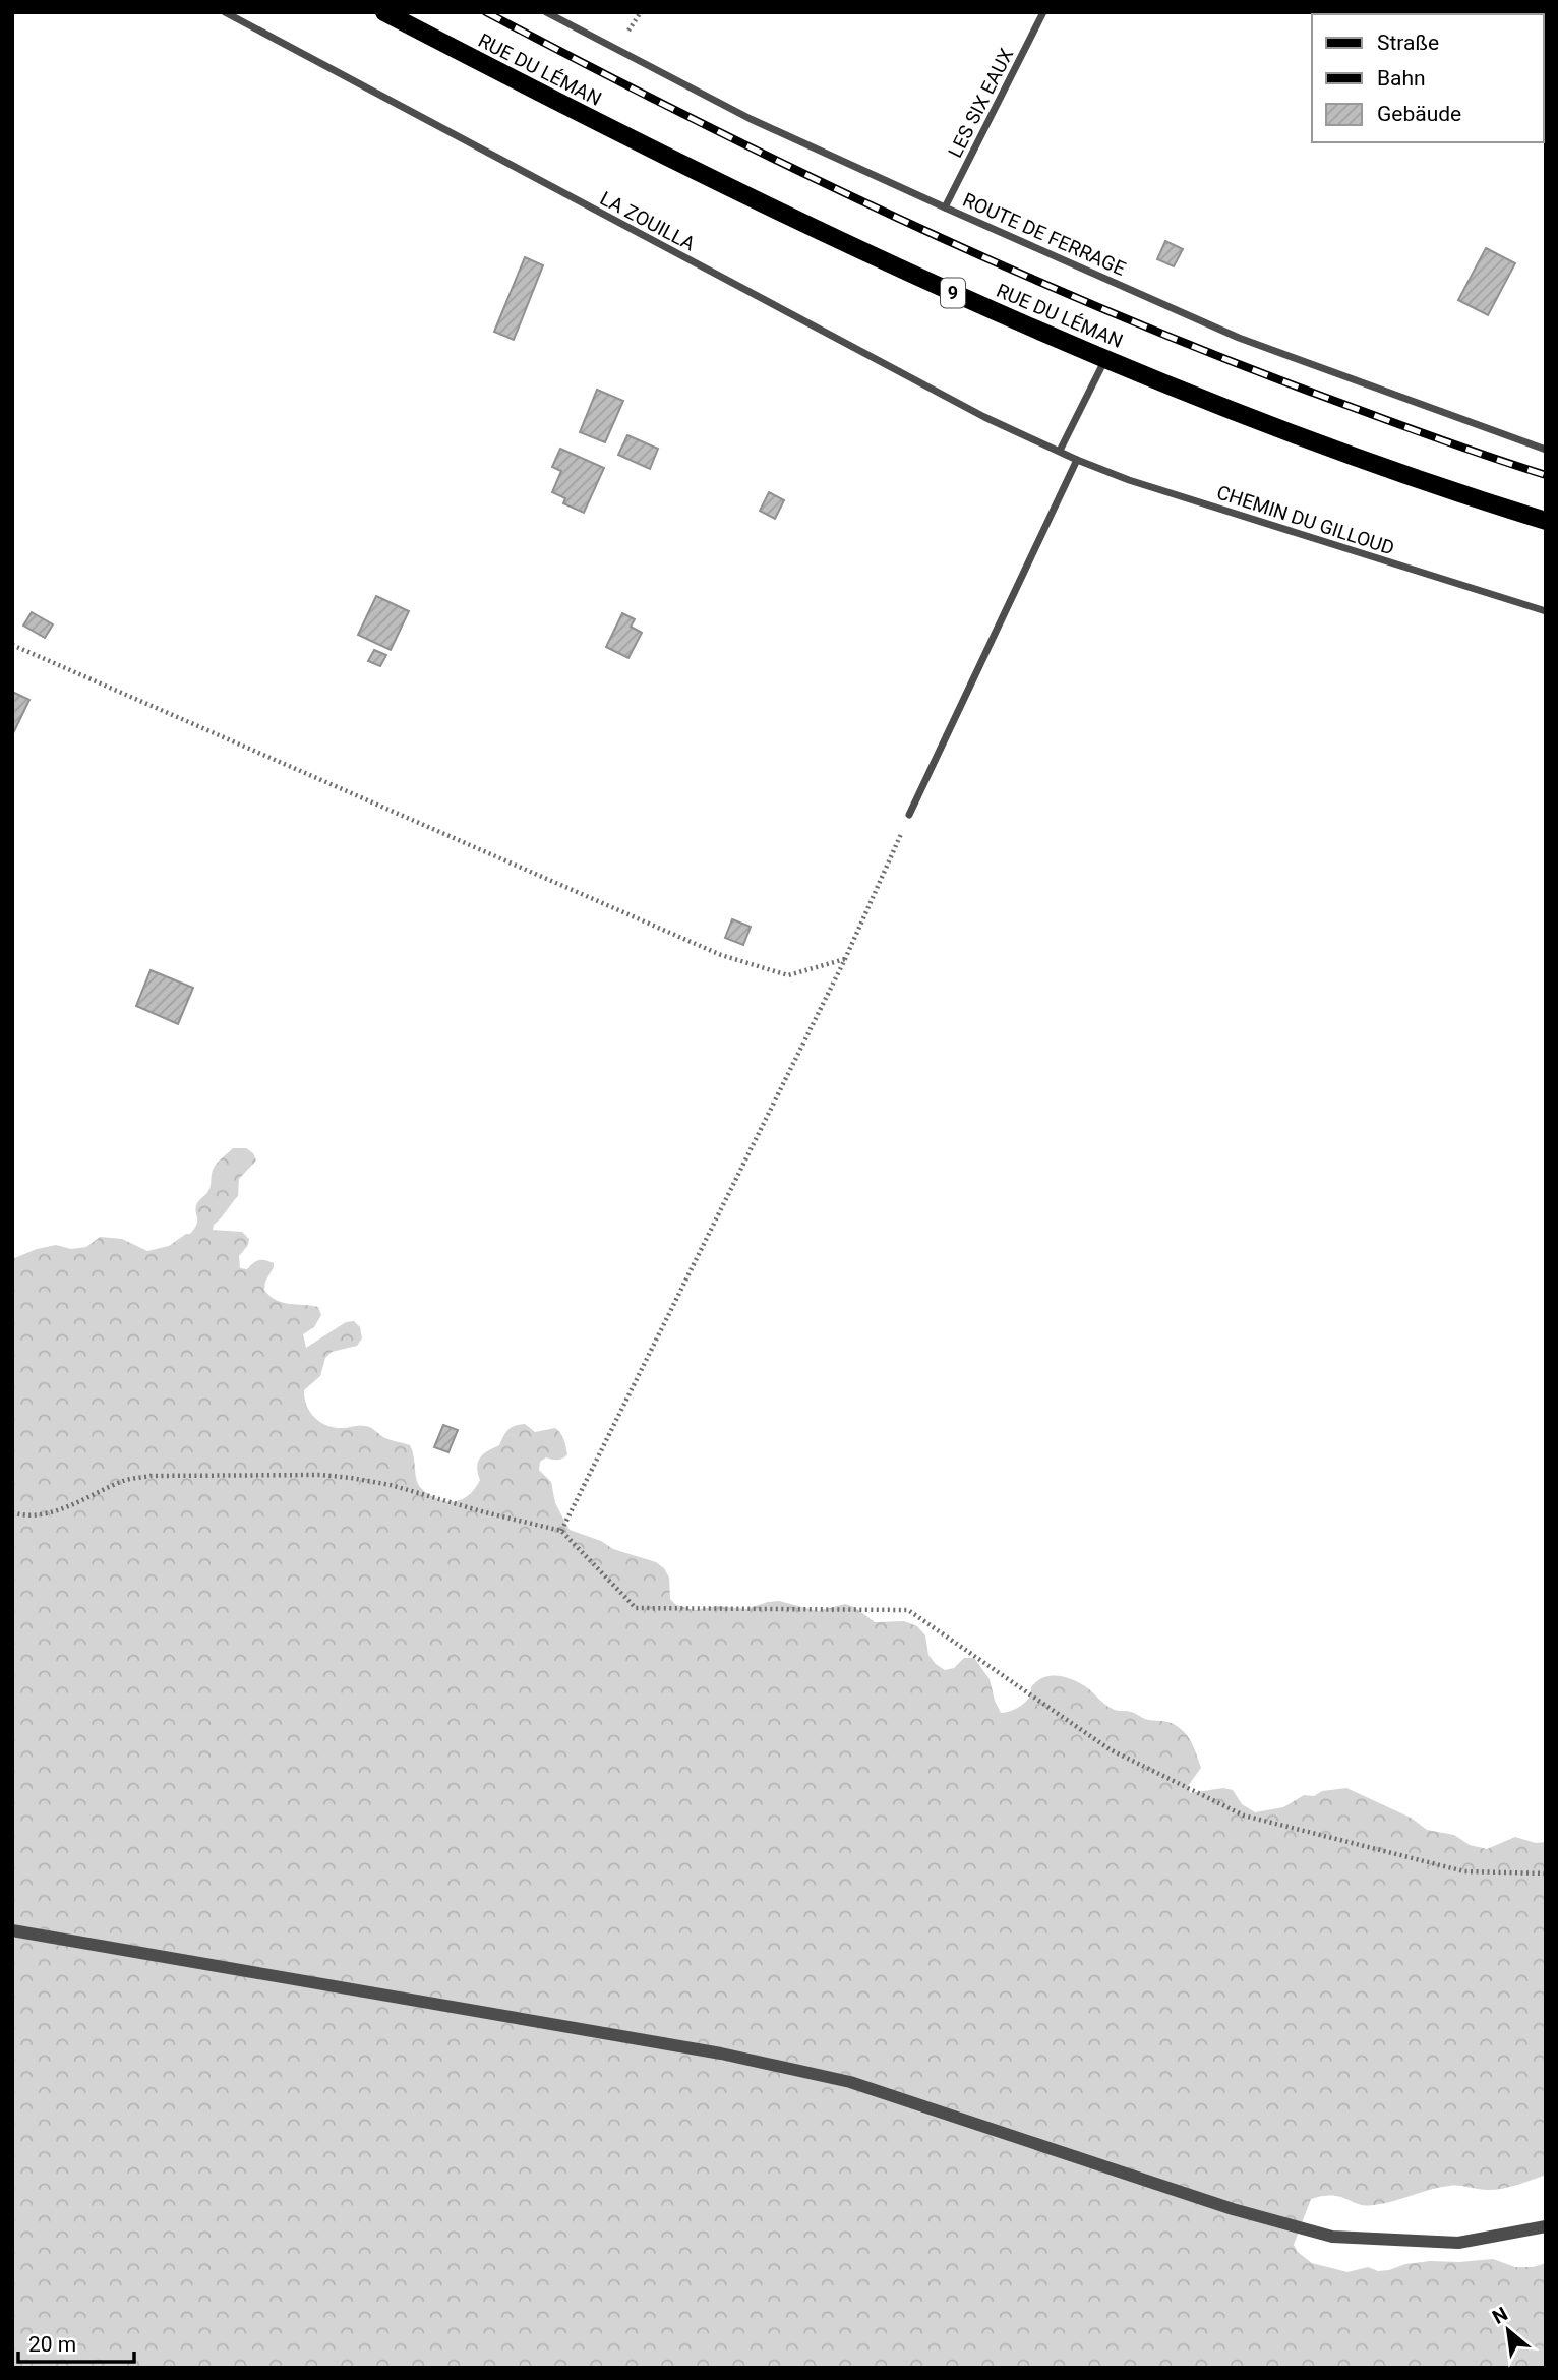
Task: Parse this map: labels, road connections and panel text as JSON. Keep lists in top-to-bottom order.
{
  "streets": {
    "main road": ["RUE DU LÉMAN", "9"],
    "street": [
      "LES SIX EAUX",
      "LA ZOUILLA",
      "ROUTE DE FERRAGE",
      "CHEMIN DU GILLOUD"
    ]
  },
  "crossings": [
    ["LES SIX EAUX", "ROUTE DE FERRAGE"],
    ["LA ZOUILLA", "CHEMIN DU GILLOUD"]
  ],
  "legend": ["Straße", "Bahn", "Gebäude"],
  "scale_bar": "20 m",
  "north": "top left"
}
